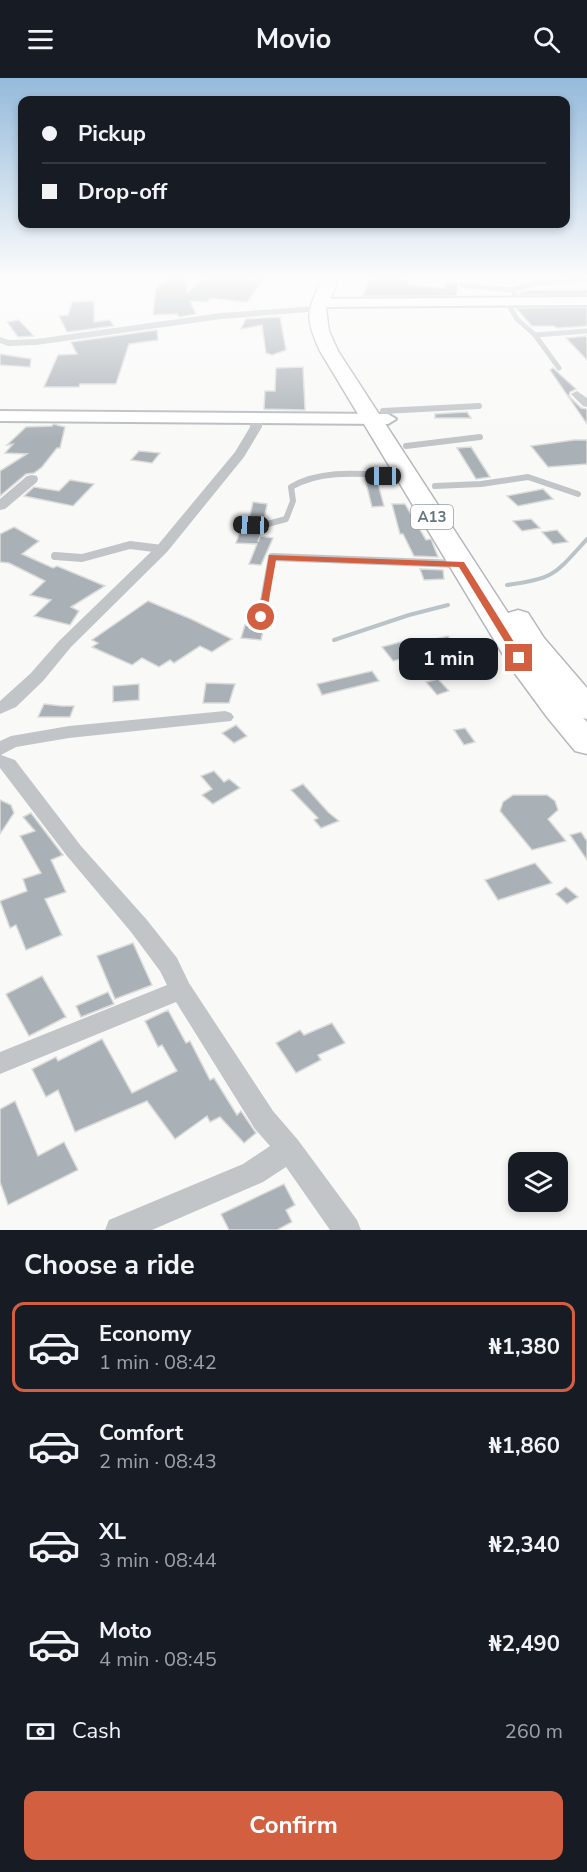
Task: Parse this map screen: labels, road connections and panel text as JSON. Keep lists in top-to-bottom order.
{
  "streets": {
    "highway": ["A13"]
  },
  "page": {
    "header": "Movio",
    "banner": ["Pickup", "Drop-off"],
    "bubble": "1 min",
    "heading": "Choose a ride",
    "list": [
      {
        "name": "Economy",
        "note": "1 min · 08:42",
        "value": "₦1,380"
      },
      {
        "name": "Comfort",
        "note": "2 min · 08:43",
        "value": "₦1,860"
      },
      {
        "name": "XL",
        "note": "3 min · 08:44",
        "value": "₦2,340"
      },
      {
        "name": "Moto",
        "note": "4 min · 08:45",
        "value": "₦2,490"
      }
    ],
    "pay": ["Cash", "260 m"],
    "buttons": "Confirm"
  }
}
